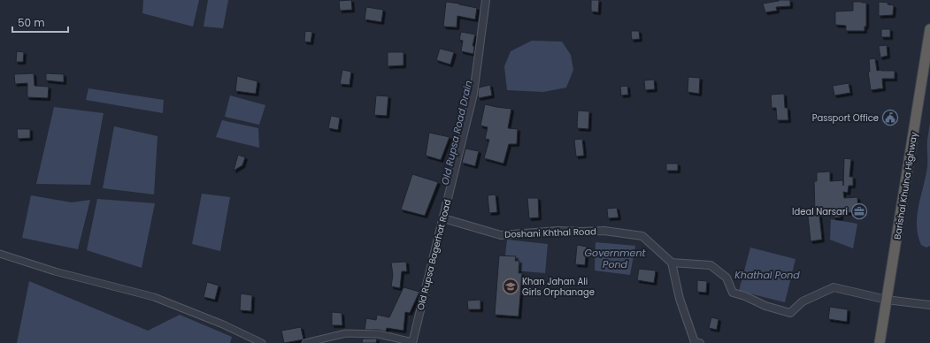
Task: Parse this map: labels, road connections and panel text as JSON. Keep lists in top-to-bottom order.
{
  "streets": {
    "highway": ["Barishal Khulna Highway"],
    "street": ["Doshani Khthal Road", "Old Rupsa Bagerhat Road"]
  },
  "crossings": [
    ["Doshani Khthal Road", "Old Rupsa Bagerhat Road"]
  ],
  "water": ["Old Rupsa Road Drain", "Government Pond", "Khathal Pond"],
  "places": {
    "public building": ["Passport Office"],
    "office": ["Ideal Narsari"],
    "school or university": ["Khan Jahan Ali Girls Orphanage"]
  },
  "scale_bar": "50 m"
}
